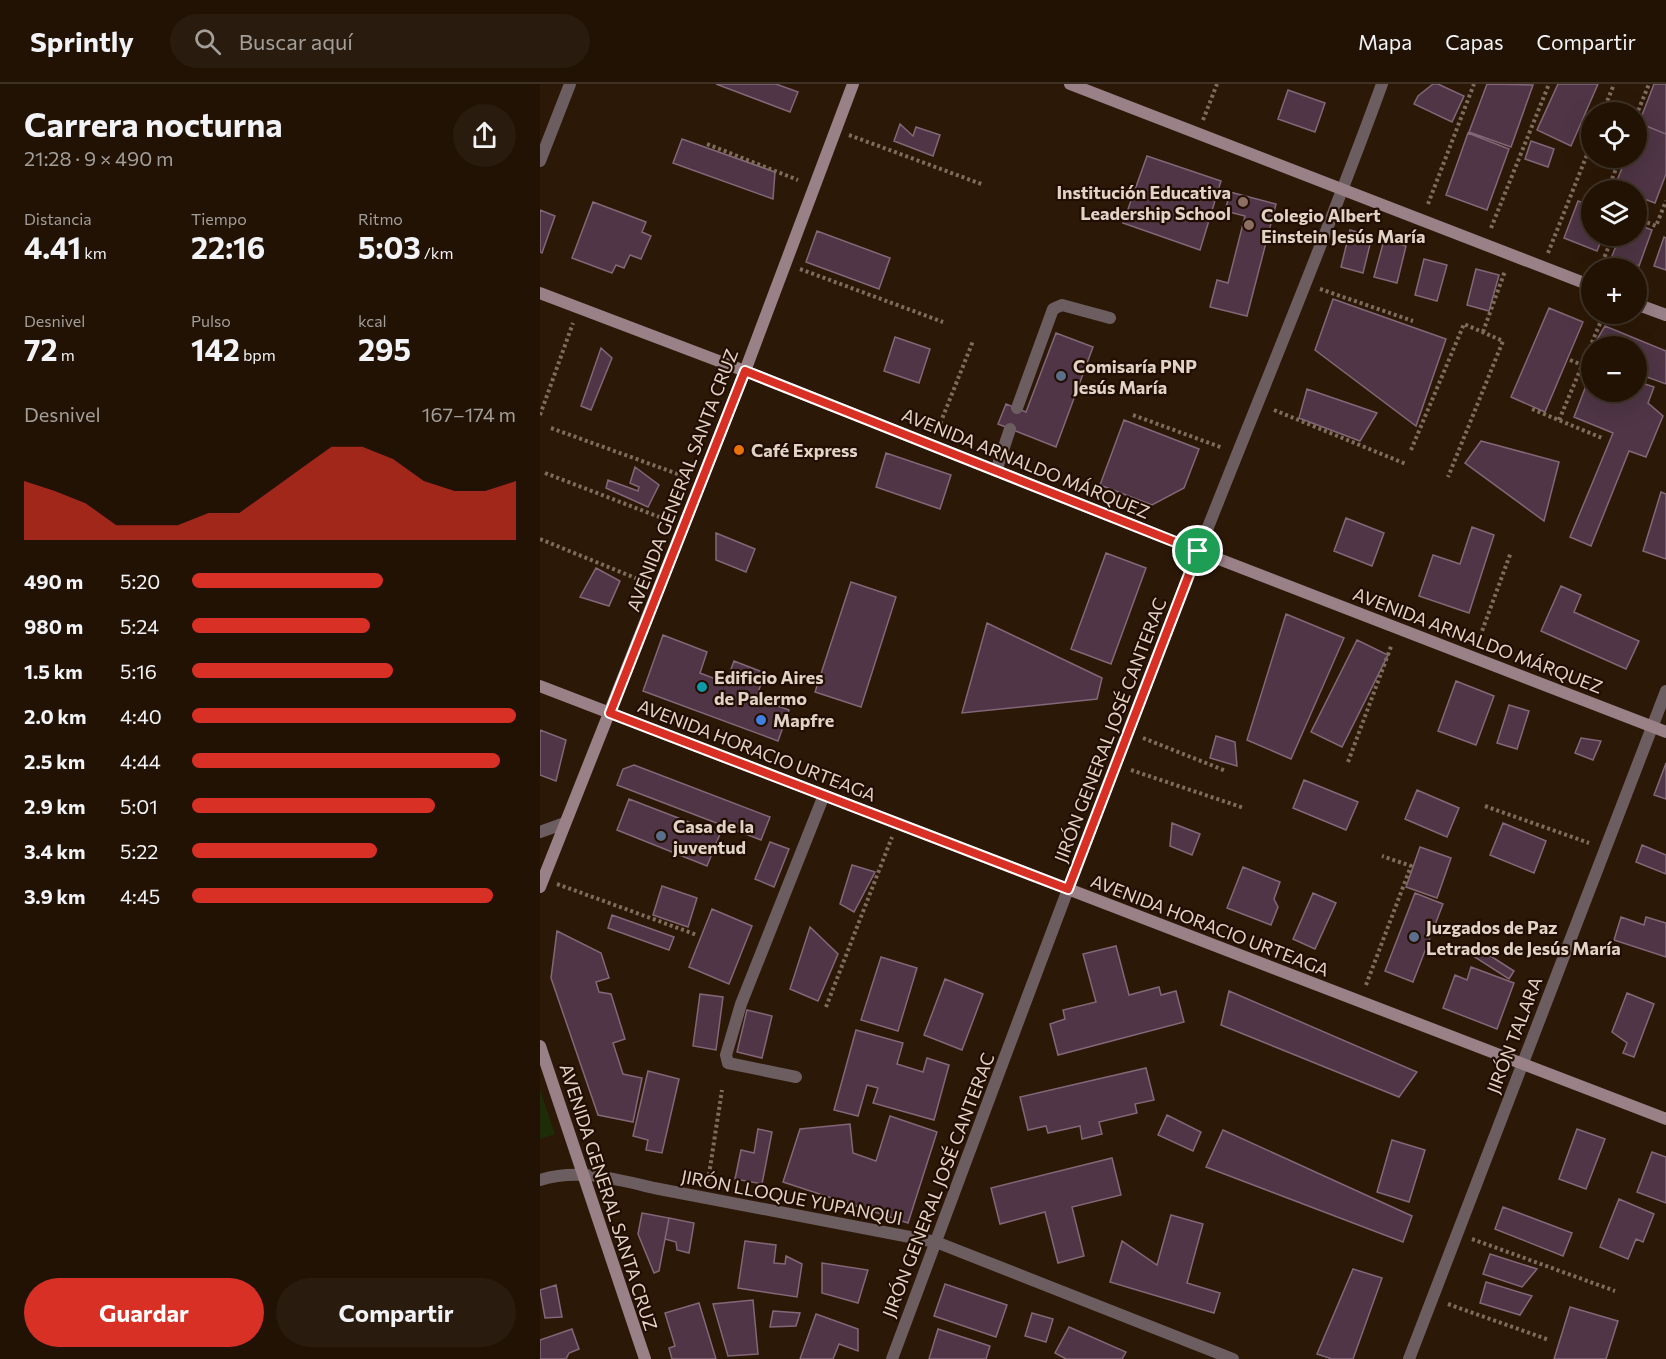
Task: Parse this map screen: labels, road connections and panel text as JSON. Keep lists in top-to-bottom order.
{
  "streets": {
    "street": [
      "AVENIDA ARNALDO MÁRQUEZ",
      "AVENIDA GENERAL SANTA CRUZ",
      "JIRÓN GENERAL JOSÉ CANTERAC",
      "AVENIDA HORACIO URTEAGA",
      "JIRÓN TALARA",
      "JIRÓN LLOQUE YUPANQUI"
    ]
  },
  "crossings": [
    ["AVENIDA ARNALDO MÁRQUEZ", "AVENIDA GENERAL SANTA CRUZ"],
    ["AVENIDA ARNALDO MÁRQUEZ", "JIRÓN GENERAL JOSÉ CANTERAC"],
    ["AVENIDA ARNALDO MÁRQUEZ", "JIRÓN TALARA"],
    ["AVENIDA GENERAL SANTA CRUZ", "AVENIDA HORACIO URTEAGA"],
    ["AVENIDA GENERAL SANTA CRUZ", "JIRÓN LLOQUE YUPANQUI"],
    ["JIRÓN GENERAL JOSÉ CANTERAC", "AVENIDA HORACIO URTEAGA"],
    ["JIRÓN GENERAL JOSÉ CANTERAC", "JIRÓN LLOQUE YUPANQUI"],
    ["AVENIDA HORACIO URTEAGA", "JIRÓN TALARA"]
  ],
  "places": [
    "Institución Educativa Leadership School",
    "Colegio Albert Einstein Jesús María",
    "Comisaría PNP Jesús María",
    "Café Express",
    "Edificio Aires de Palermo",
    "Mapfre",
    "Casa de la juventud",
    "Juzgados de Paz Letrados de Jesús María"
  ],
  "page": {
    "header": "Sprintly",
    "search": "Buscar aquí",
    "nav": ["Mapa", "Capas", "Compartir"],
    "heading": ["Carrera nocturna", "21:28 · 9 × 490 m"],
    "map_buttons": ["+", "−"],
    "stats": [
      ["Distancia", "4.41 km"],
      ["Tiempo", "22:16"],
      ["Ritmo", "5:03 /km"],
      ["Desnivel", "72 m"],
      ["Pulso", "142 bpm"],
      ["kcal", "295"]
    ],
    "chart": ["Desnivel", "167–174 m"],
    "list": [
      {
        "name": "490 m",
        "note": "5:20"
      },
      {
        "name": "980 m",
        "note": "5:24"
      },
      {
        "name": "1.5 km",
        "note": "5:16"
      },
      {
        "name": "2.0 km",
        "note": "4:40"
      },
      {
        "name": "2.5 km",
        "note": "4:44"
      },
      {
        "name": "2.9 km",
        "note": "5:01"
      },
      {
        "name": "3.4 km",
        "note": "5:22"
      },
      {
        "name": "3.9 km",
        "note": "4:45"
      }
    ],
    "buttons": ["Guardar", "Compartir"]
  }
}
